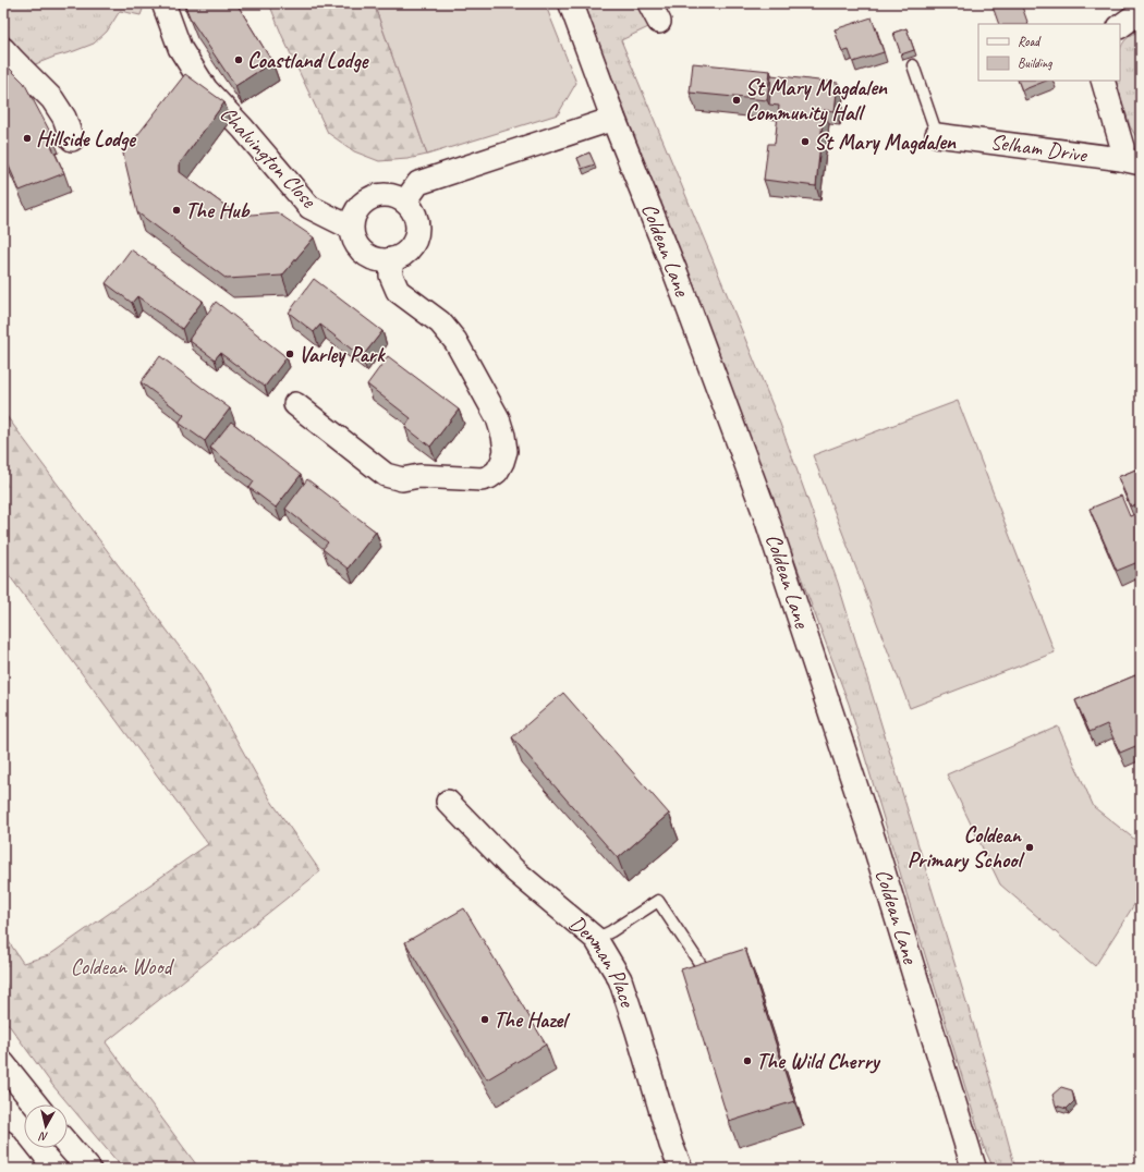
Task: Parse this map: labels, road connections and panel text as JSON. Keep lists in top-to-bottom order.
{
  "streets": {
    "main road": ["Coldean Lane"],
    "street": ["Selham Drive", "Chalvington Close", "Denman Place"]
  },
  "parks": ["Coldean Wood"],
  "places": [
    "Coastland Lodge",
    "St Mary Magdalen Community Hall",
    "Hillside Lodge",
    "St Mary Magdalen",
    "The Hub",
    "Varley Park",
    "Coldean Primary School",
    "The Hazel",
    "The Wild Cherry"
  ],
  "legend": ["Road", "Building"],
  "north": "bottom"
}
